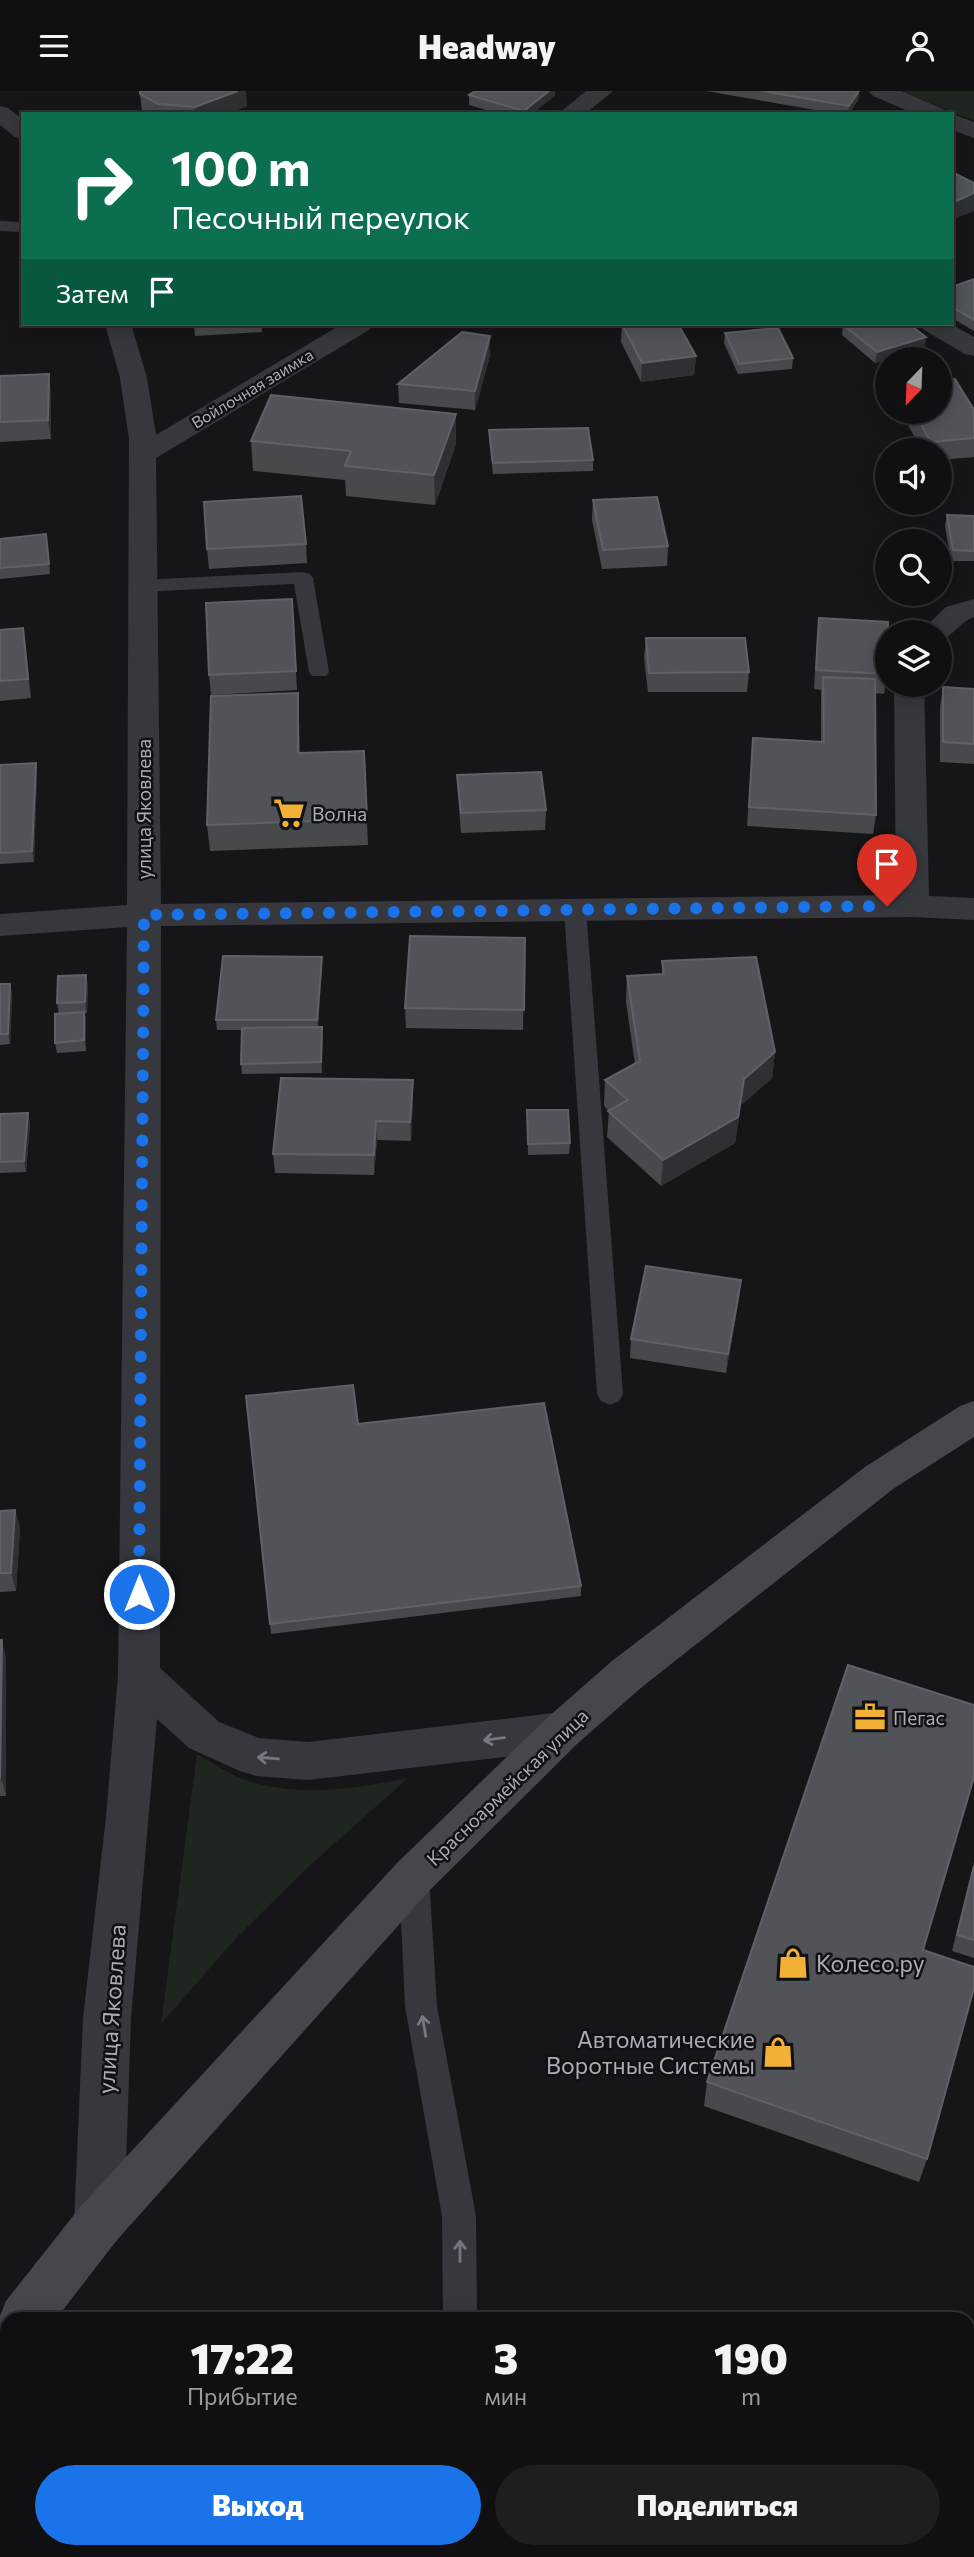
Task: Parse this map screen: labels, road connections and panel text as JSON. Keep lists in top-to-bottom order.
{
  "streets": {
    "main road": ["Красноармейская улица"],
    "street": ["Войлочная заимка", "улица Яковлева"]
  },
  "crossings": [
    ["Войлочная заимка", "улица Яковлева"],
    ["улица Яковлева", "Красноармейская улица"]
  ],
  "places": {
    "supermarket": ["Волна"],
    "office": ["Пегас"],
    "shop": ["Колесо.ру", "Автоматические Воротные Системы"]
  },
  "north": "bottom left",
  "page": {
    "header": "Headway",
    "turn": ["100 m", "Песочный переулок"],
    "then": "Затем",
    "eta": [
      "17:22",
      "Прибытие",
      "3",
      "мин",
      "190",
      "m"
    ],
    "buttons": ["Выход", "Поделиться"]
  }
}
